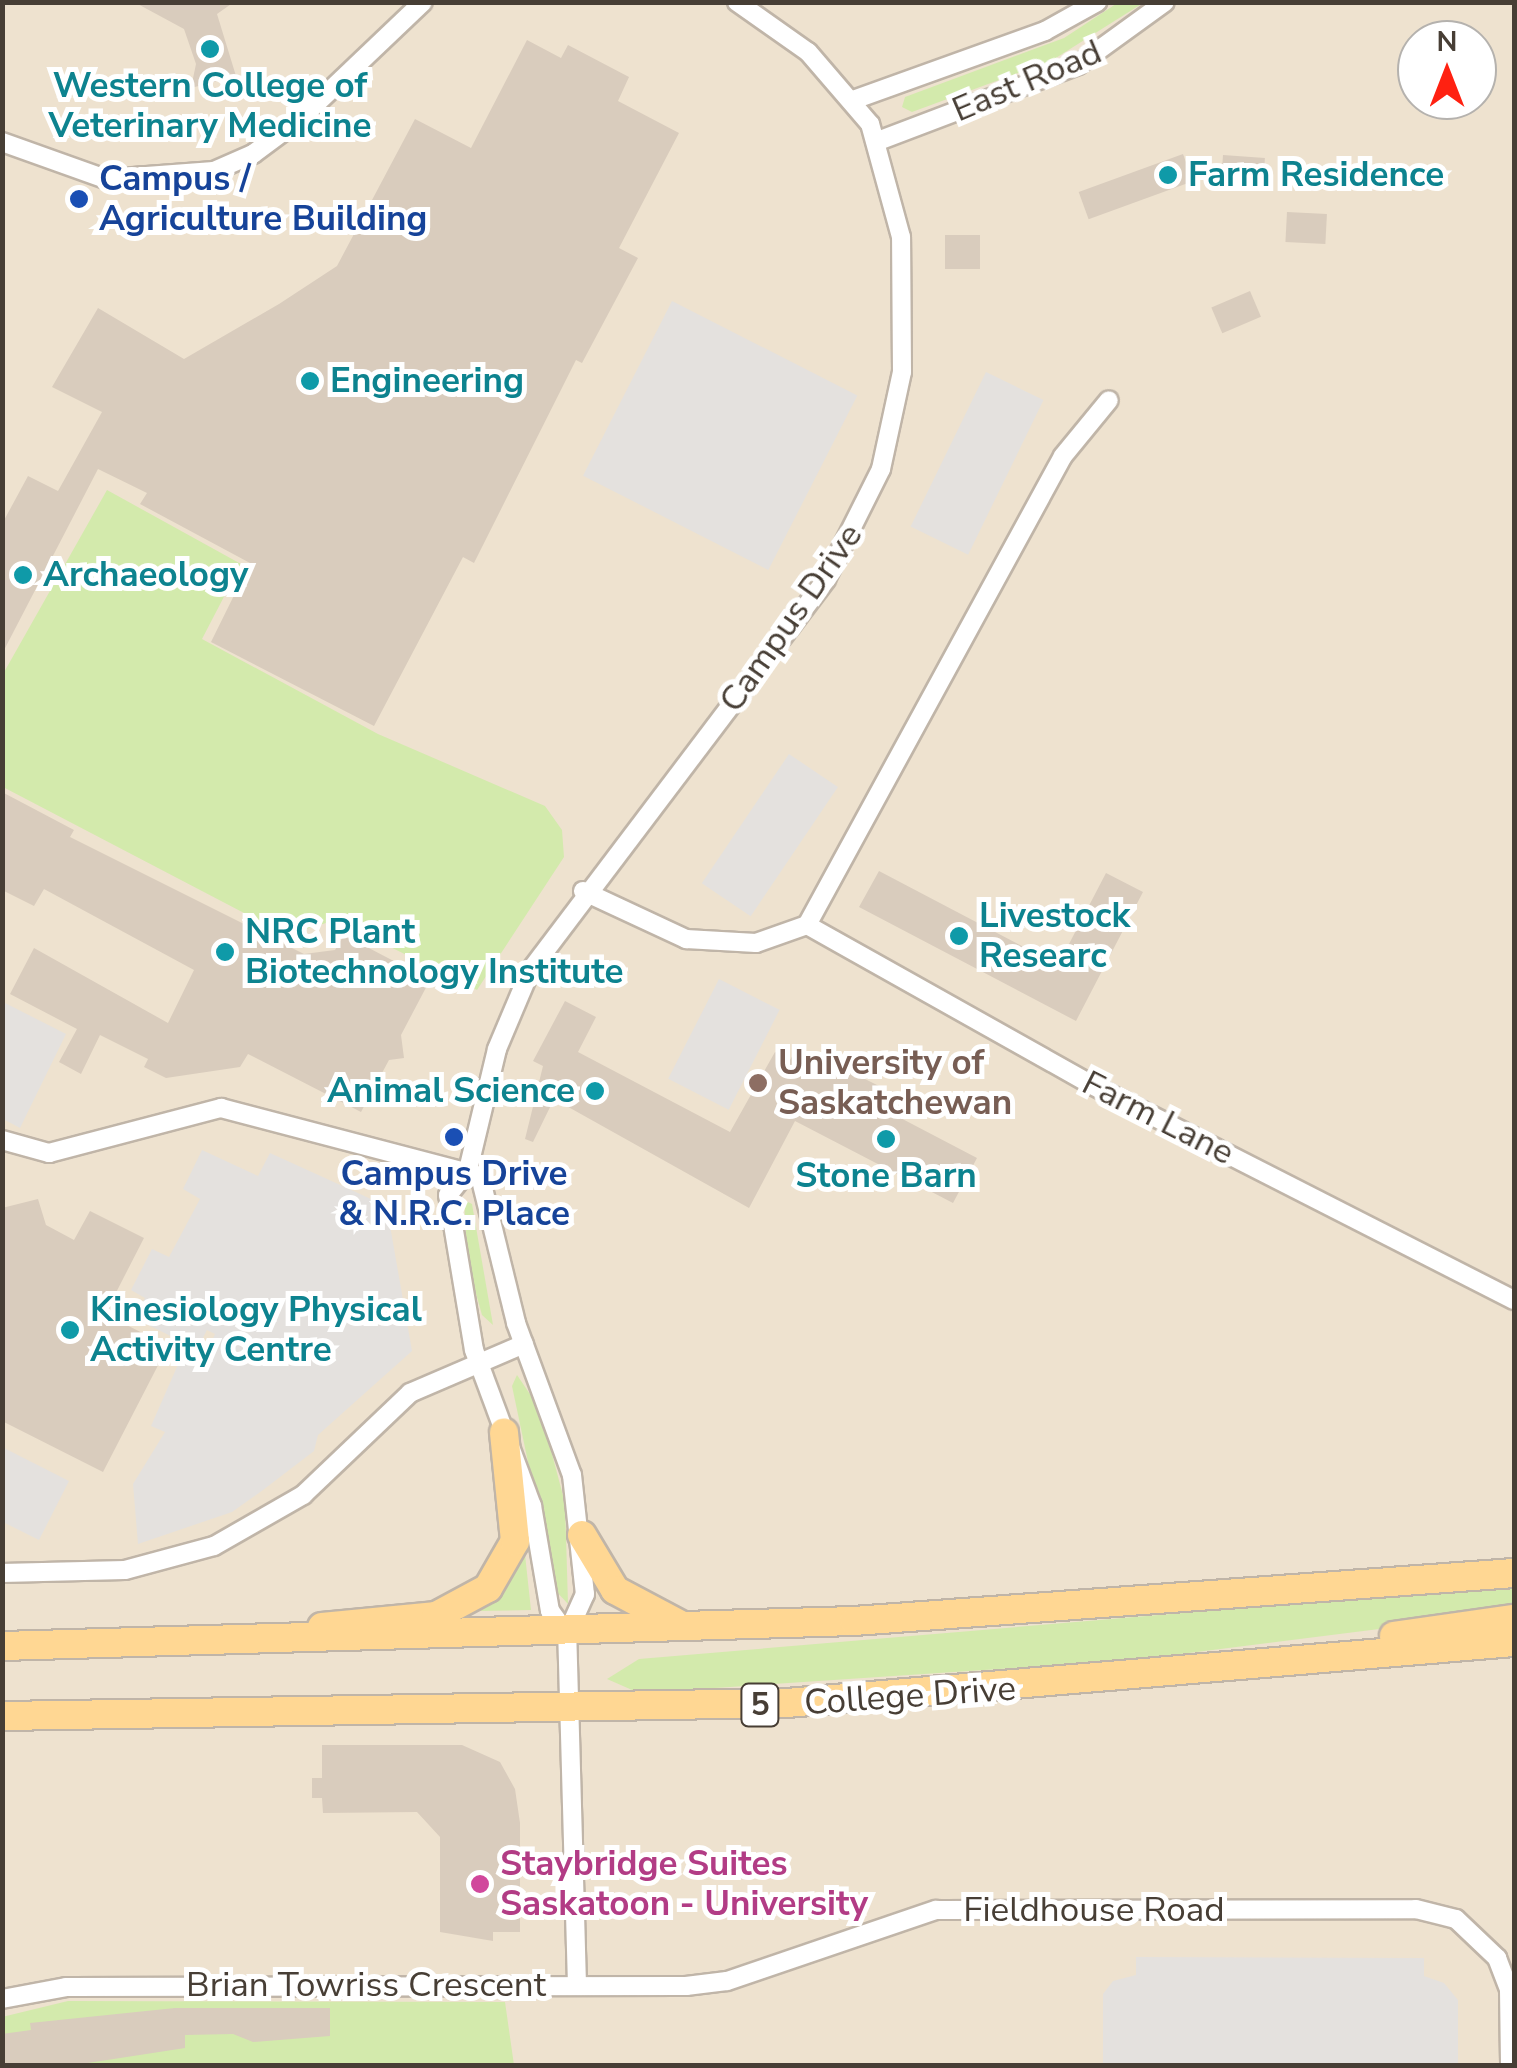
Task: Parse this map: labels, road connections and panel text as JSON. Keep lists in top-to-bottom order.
{
  "streets": {
    "main road": ["College Drive", "5"],
    "street": [
      "East Road",
      "Campus Drive",
      "Farm Lane",
      "Fieldhouse Road",
      "Brian Towriss Crescent"
    ]
  },
  "crossings": [
    ["East Road", "Campus Drive"],
    ["Campus Drive", "College Drive"],
    ["Campus Drive", "5"],
    ["Campus Drive", "Brian Towriss Crescent"],
    ["College Drive", "Brian Towriss Crescent"],
    ["Fieldhouse Road", "Brian Towriss Crescent"]
  ],
  "places": [
    "Western College of Veterinary Medicine",
    "Farm Residence",
    "Campus / Agriculture Building",
    "Engineering",
    "Archaeology",
    "Livestock Researc",
    "NRC Plant Biotechnology Institute",
    "University of Saskatchewan",
    "Animal Science",
    "Campus Drive & N.R.C. Place",
    "Stone Barn",
    "Kinesiology Physical Activity Centre",
    "Staybridge Suites Saskatoon - University"
  ],
  "north": "top"
}
